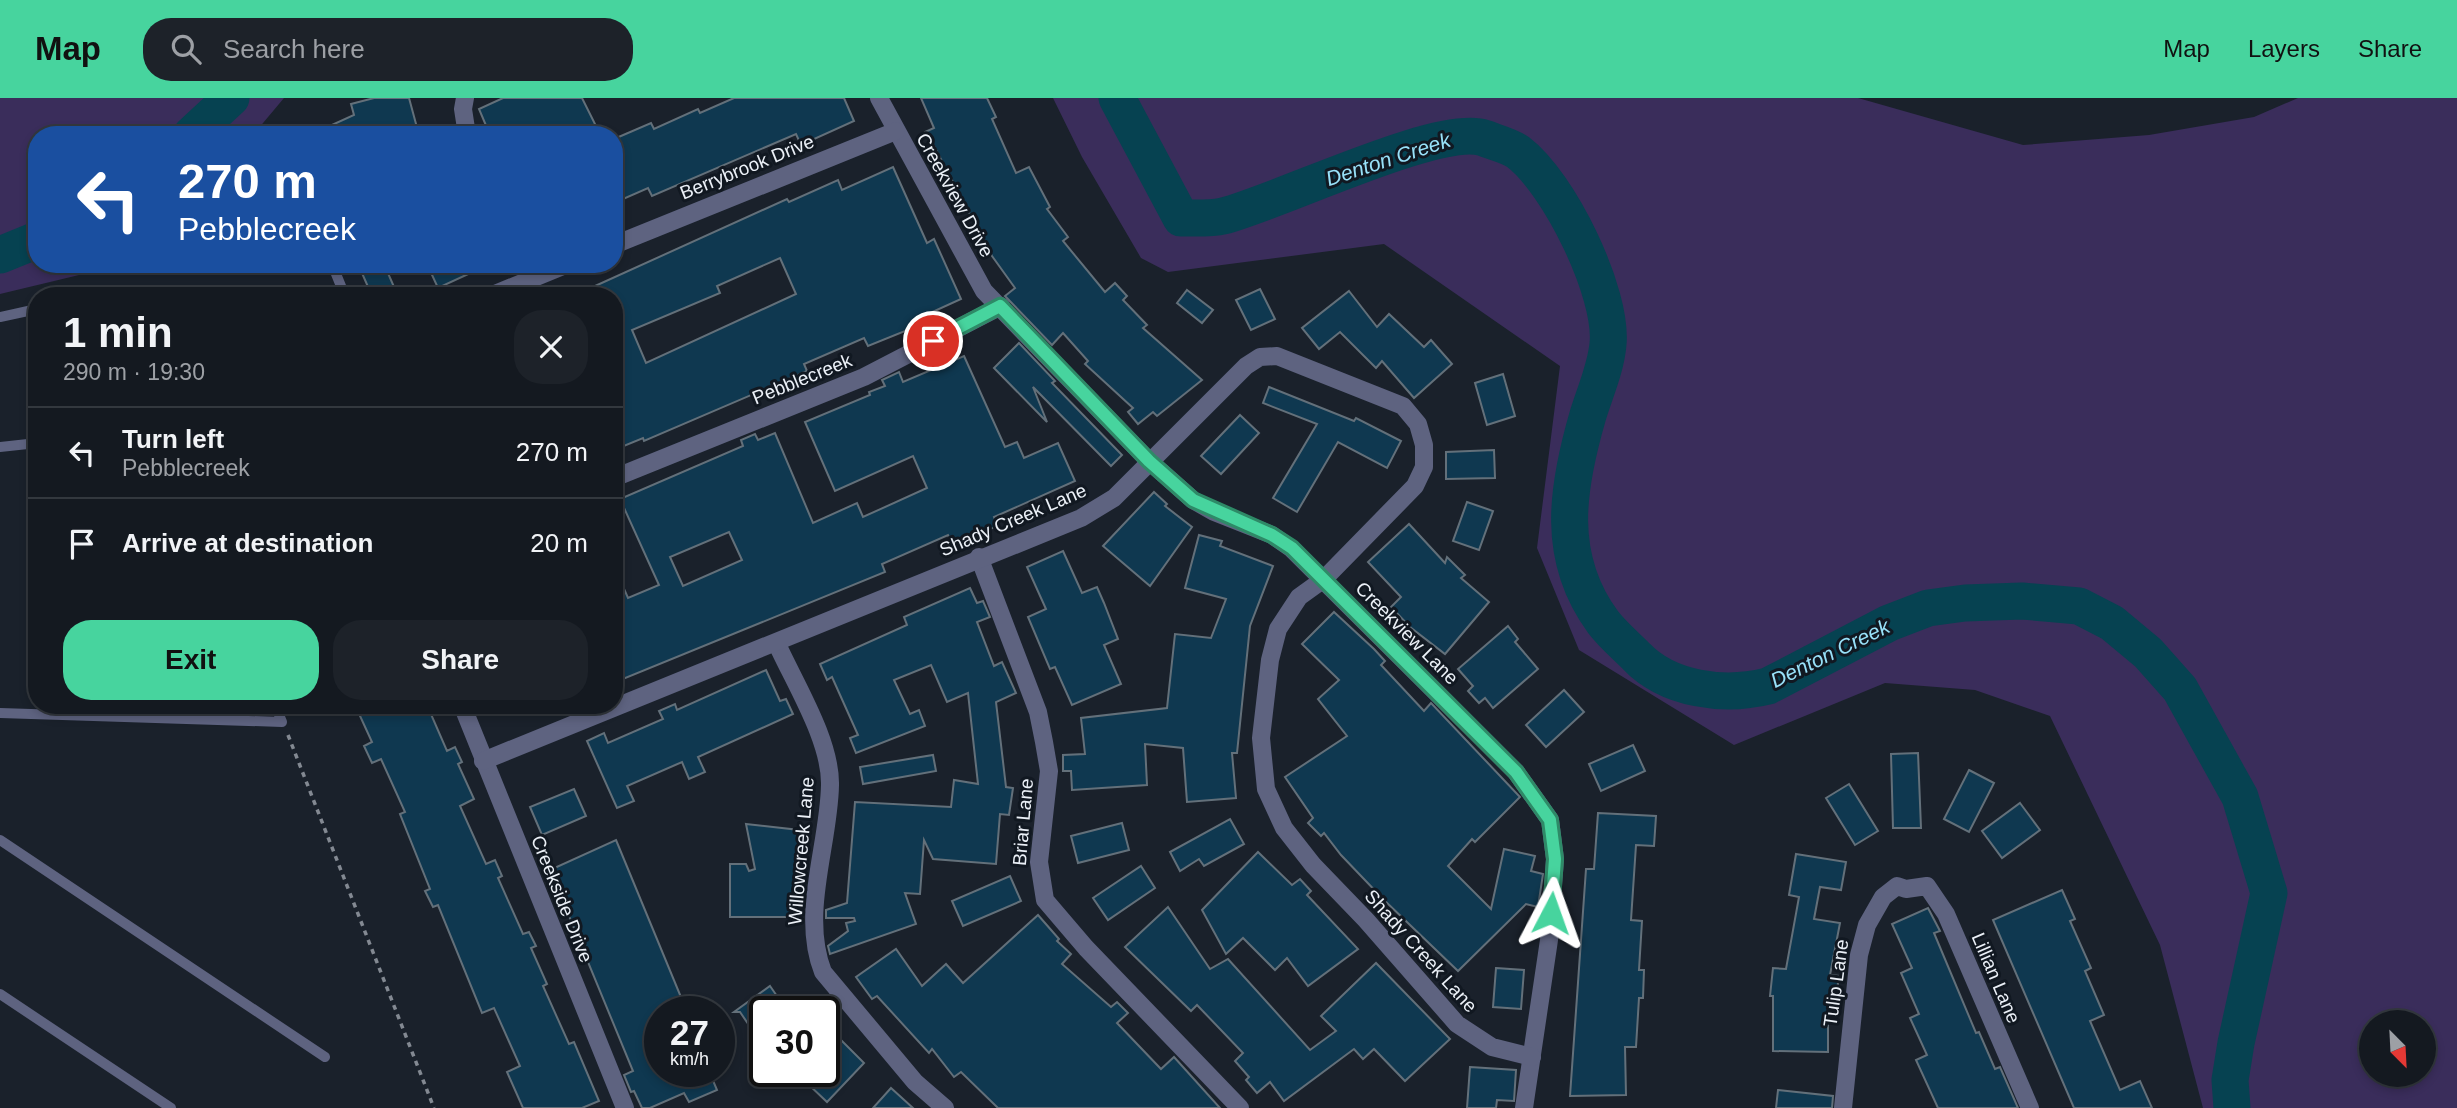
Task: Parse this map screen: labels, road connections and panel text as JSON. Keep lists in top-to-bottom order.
{
  "streets": {
    "street": [
      "Berrybrook Drive",
      "Creekview Drive",
      "Pebblecreek",
      "Shady Creek Lane",
      "Creekview Lane",
      "Briar Lane",
      "Willowcreek Lane",
      "Creekside Drive",
      "Lillian Lane",
      "Tulip Lane"
    ]
  },
  "crossings": [
    ["Berrybrook Drive", "Creekview Drive"],
    ["Creekview Drive", "Pebblecreek"],
    ["Creekview Drive", "Creekview Lane"],
    ["Pebblecreek", "Creekview Lane"],
    ["Shady Creek Lane", "Creekview Lane"],
    ["Shady Creek Lane", "Briar Lane"],
    ["Shady Creek Lane", "Willowcreek Lane"],
    ["Shady Creek Lane", "Creekside Drive"],
    ["Lillian Lane", "Tulip Lane"]
  ],
  "water": ["Denton Creek"],
  "north": "bottom right",
  "page": {
    "header": "Map",
    "search": "Search here",
    "nav": ["Map", "Layers", "Share"],
    "turn": ["270 m", "Pebblecreek"],
    "heading": ["1 min", "290 m · 19:30"],
    "list": [
      {
        "name": "Turn left",
        "note": "Pebblecreek",
        "value": "270 m"
      },
      {
        "name": "Arrive at destination",
        "value": "20 m"
      }
    ],
    "buttons": ["Exit", "Share"],
    "speed": "27 km/h",
    "limit": "30"
  }
}
